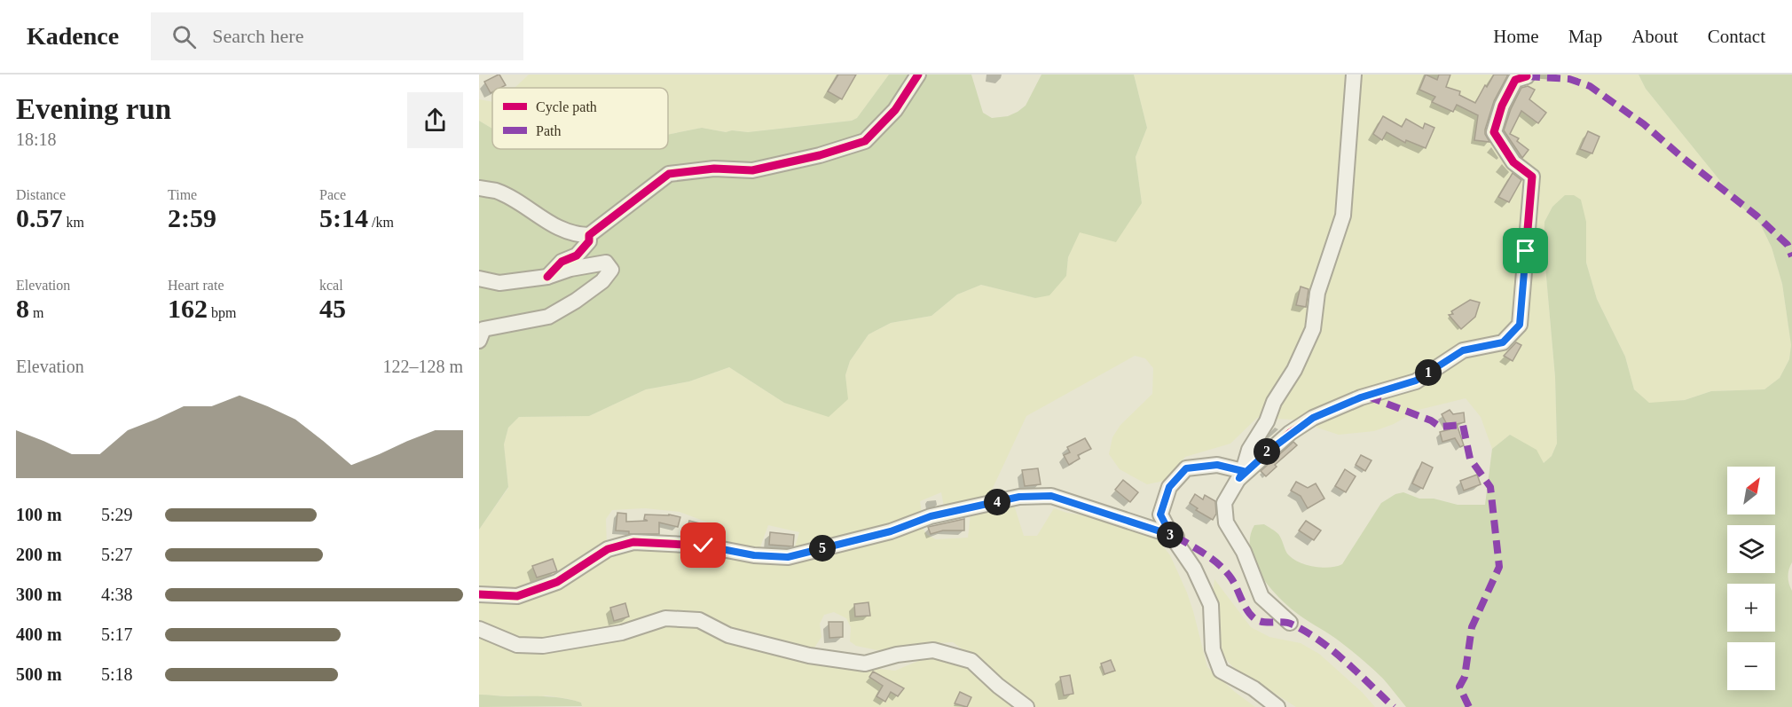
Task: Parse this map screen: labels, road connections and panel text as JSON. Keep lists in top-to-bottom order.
{
  "legend": ["Cycle path", "Path"],
  "north": "top right",
  "page": {
    "header": "Kadence",
    "search": "Search here",
    "nav": [
      "Home",
      "Map",
      "About",
      "Contact"
    ],
    "heading": ["Evening run", "18:18"],
    "stats": [
      ["Distance", "0.57 km"],
      ["Time", "2:59"],
      ["Pace", "5:14 /km"],
      ["Elevation", "8 m"],
      ["Heart rate", "162 bpm"],
      ["kcal", "45"]
    ],
    "chart": ["Elevation", "122–128 m"],
    "pins": [
      "1",
      "2",
      "4",
      "3",
      "5"
    ],
    "map_buttons": ["+", "−"],
    "list": [
      {
        "name": "100 m",
        "note": "5:29"
      },
      {
        "name": "200 m",
        "note": "5:27"
      },
      {
        "name": "300 m",
        "note": "4:38"
      },
      {
        "name": "400 m",
        "note": "5:17"
      },
      {
        "name": "500 m",
        "note": "5:18"
      }
    ]
  }
}
